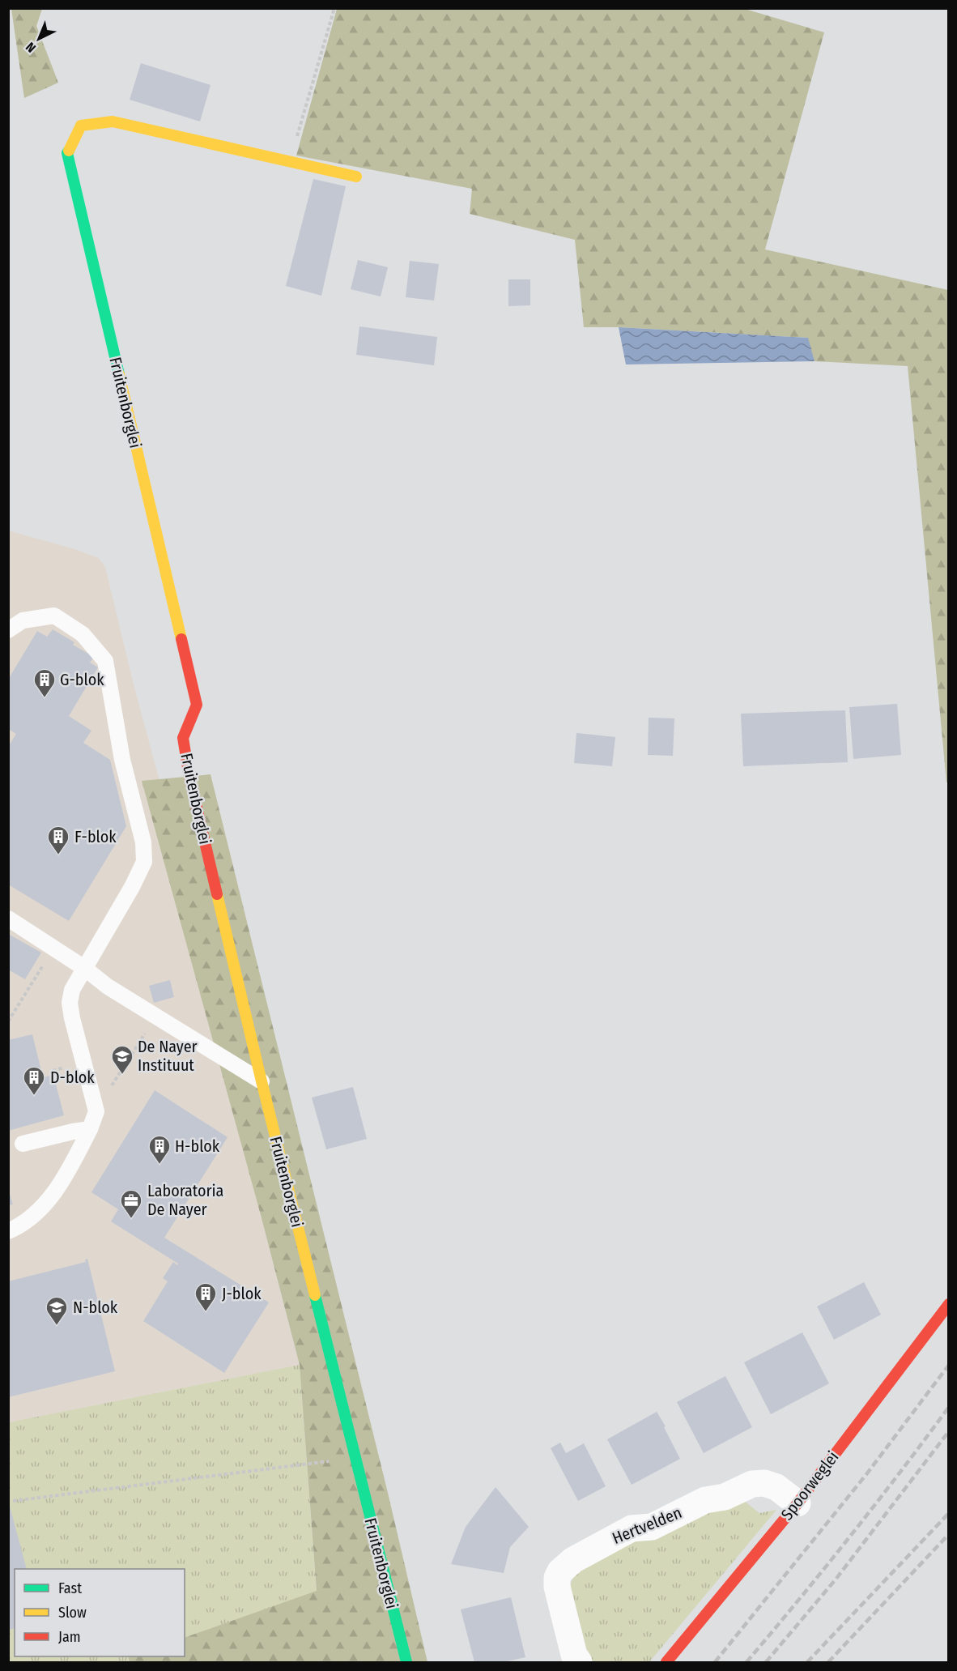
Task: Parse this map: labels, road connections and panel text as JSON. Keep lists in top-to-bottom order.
{
  "streets": {
    "street": ["Fruitenborglei", "Spoorweglei", "Hertvelden"]
  },
  "crossings": [
    ["Spoorweglei", "Hertvelden"]
  ],
  "places": {
    "building": [
      "G-blok",
      "F-blok",
      "D-blok",
      "H-blok",
      "J-blok"
    ],
    "school or university": ["De Nayer Instituut", "N-blok"],
    "office": ["Laboratoria De Nayer"]
  },
  "legend": ["Fast", "Slow", "Jam"],
  "north": "bottom left"
}
